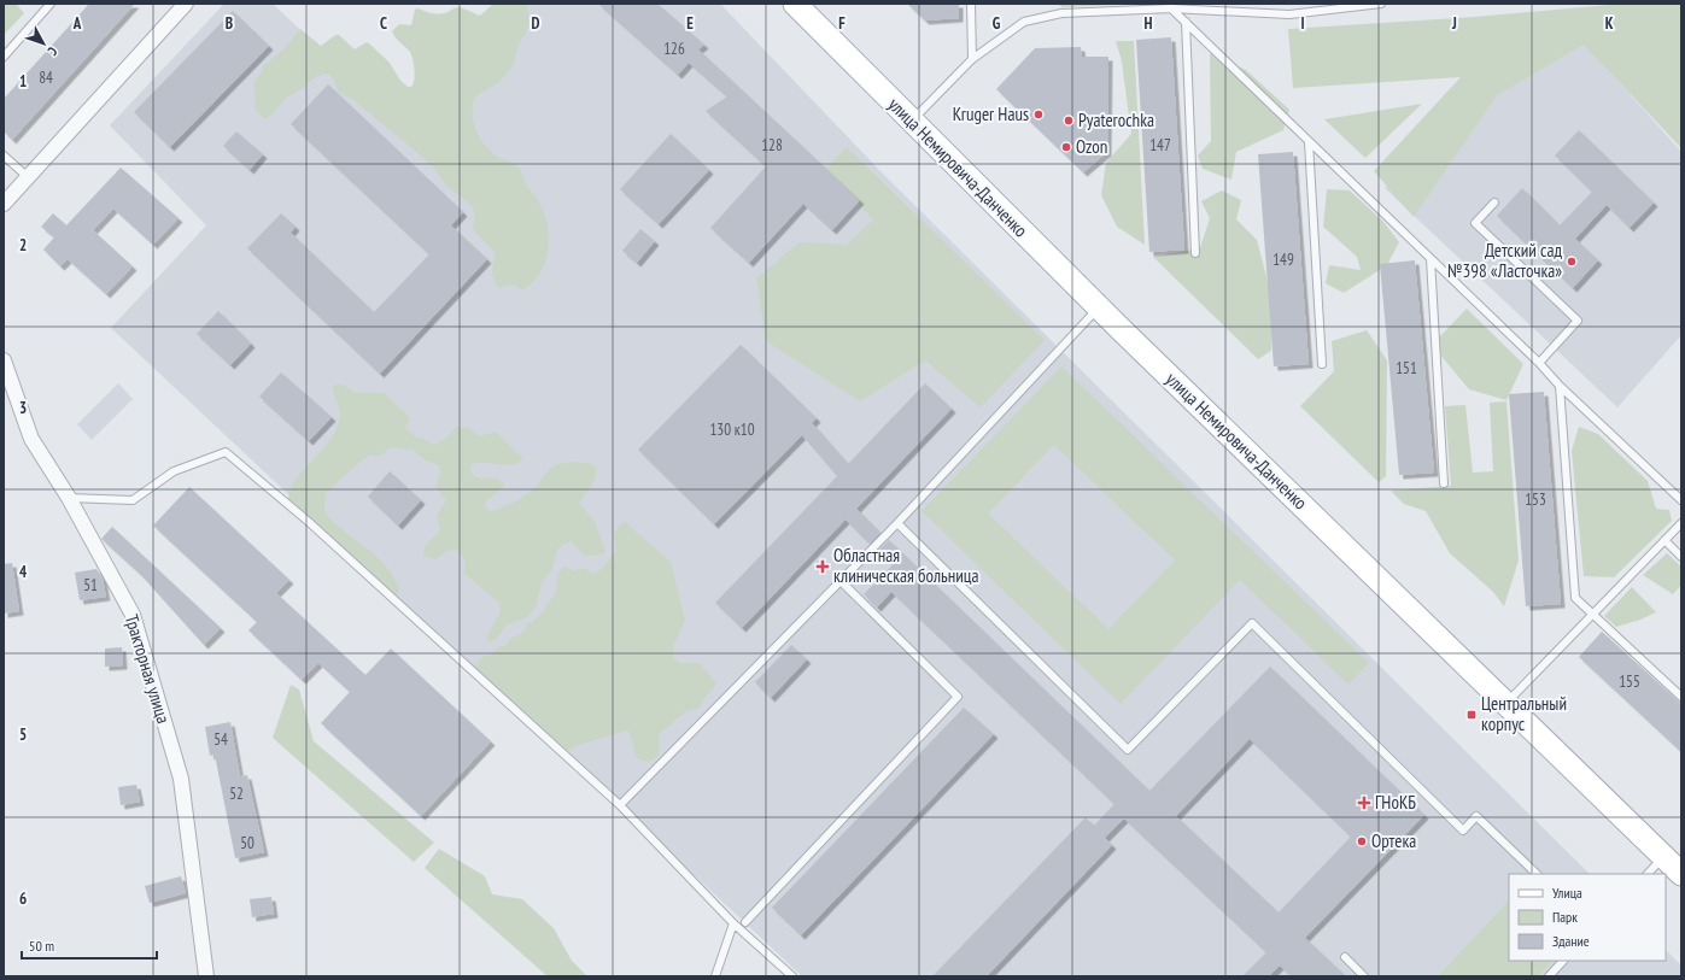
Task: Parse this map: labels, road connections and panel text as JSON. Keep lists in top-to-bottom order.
{
  "streets": {
    "main road": ["улица Немировича-Данченко"],
    "street": ["Тракторная улица"]
  },
  "places": {
    "other": [
      "Kruger Haus",
      "Pyaterochka",
      "Ozon",
      "Детский сад №398 «Ласточка»",
      "Ортека"
    ],
    "health": ["Областная клиническая больница", "ГНоКБ"],
    "transit": ["Центральный корпус"]
  },
  "house_numbers": [
    "126",
    "84",
    "128",
    "147",
    "149",
    "151",
    "130 к10",
    "153",
    "51",
    "155",
    "54",
    "52",
    "50"
  ],
  "legend": ["Улица", "Парк", "Здание"],
  "scale_bar": "50 m",
  "north": "bottom right",
  "grid": {
    "columns": [
      "A",
      "B",
      "C",
      "D",
      "E",
      "F",
      "G",
      "H",
      "I",
      "J",
      "K"
    ],
    "rows": [
      "1",
      "2",
      "3",
      "4",
      "5",
      "6"
    ]
  }
}
